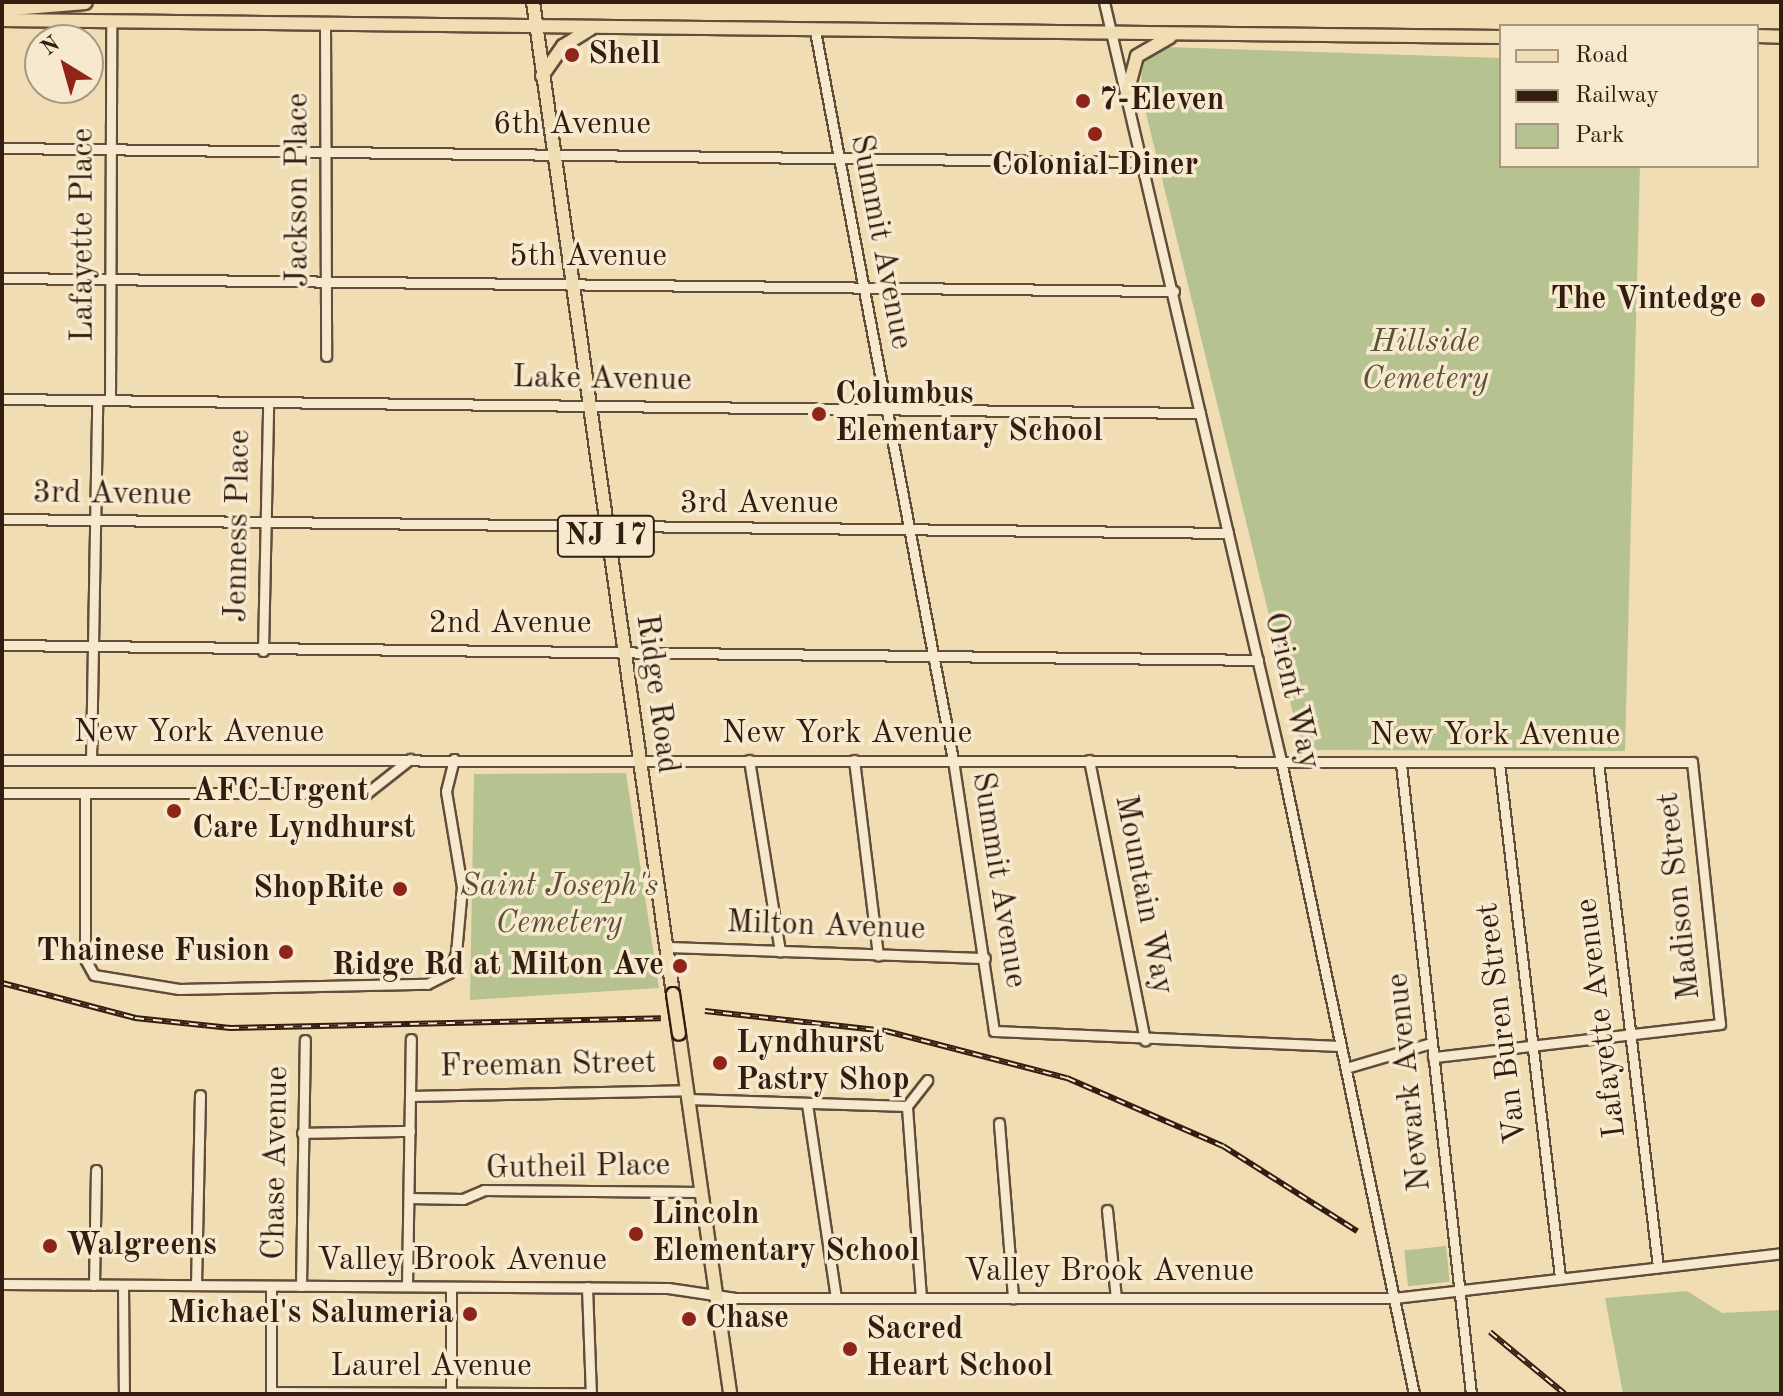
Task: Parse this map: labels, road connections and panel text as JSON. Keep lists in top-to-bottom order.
{
  "streets": {
    "main road": ["NJ 17", "Ridge Road"],
    "street": [
      "6th Avenue",
      "Jackson Place",
      "Lafayette Place",
      "Summit Avenue",
      "5th Avenue",
      "Lake Avenue",
      "3rd Avenue",
      "Jenness Place",
      "2nd Avenue",
      "Orient Way",
      "New York Avenue",
      "Mountain Way",
      "Madison Street",
      "Milton Avenue",
      "Lafayette Avenue",
      "Van Buren Street",
      "Freeman Street",
      "Newark Avenue",
      "Chase Avenue",
      "Gutheil Place",
      "Valley Brook Avenue",
      "Laurel Avenue"
    ]
  },
  "crossings": [
    ["6th Avenue", "Jackson Place"],
    ["6th Avenue", "Lafayette Place"],
    ["6th Avenue", "Summit Avenue"],
    ["6th Avenue", "Orient Way"],
    ["6th Avenue", "Ridge Road"],
    ["Jackson Place", "5th Avenue"],
    ["Lafayette Place", "5th Avenue"],
    ["Lafayette Place", "Lake Avenue"],
    ["Summit Avenue", "5th Avenue"],
    ["Summit Avenue", "Lake Avenue"],
    ["Summit Avenue", "3rd Avenue"],
    ["Summit Avenue", "2nd Avenue"],
    ["Summit Avenue", "New York Avenue"],
    ["Summit Avenue", "Mountain Way"],
    ["Summit Avenue", "Milton Avenue"],
    ["5th Avenue", "Orient Way"],
    ["5th Avenue", "Ridge Road"],
    ["Lake Avenue", "Jenness Place"],
    ["Lake Avenue", "Orient Way"],
    ["Lake Avenue", "Ridge Road"],
    ["3rd Avenue", "Jenness Place"],
    ["3rd Avenue", "Orient Way"],
    ["3rd Avenue", "Ridge Road"],
    ["Jenness Place", "2nd Avenue"],
    ["2nd Avenue", "Orient Way"],
    ["2nd Avenue", "Ridge Road"],
    ["Orient Way", "New York Avenue"],
    ["Orient Way", "Valley Brook Avenue"],
    ["Ridge Road", "New York Avenue"],
    ["Ridge Road", "Milton Avenue"],
    ["Ridge Road", "Freeman Street"],
    ["Ridge Road", "Gutheil Place"],
    ["Ridge Road", "Valley Brook Avenue"],
    ["New York Avenue", "Mountain Way"],
    ["New York Avenue", "Madison Street"],
    ["New York Avenue", "Lafayette Avenue"],
    ["New York Avenue", "Van Buren Street"],
    ["New York Avenue", "Newark Avenue"],
    ["Madison Street", "Lafayette Avenue"],
    ["Lafayette Avenue", "Valley Brook Avenue"],
    ["Van Buren Street", "Valley Brook Avenue"],
    ["Newark Avenue", "Valley Brook Avenue"],
    ["Chase Avenue", "Valley Brook Avenue"],
    ["Chase Avenue", "Laurel Avenue"]
  ],
  "parks": ["Hillside Cemetery", "Saint Joseph's Cemetery"],
  "places": [
    "Shell",
    "7-Eleven",
    "Colonial Diner",
    "The Vintedge",
    "Columbus Elementary School",
    "AFC Urgent Care Lyndhurst",
    "ShopRite",
    "Thainese Fusion",
    "Ridge Rd at Milton Ave",
    "Lyndhurst Pastry Shop",
    "Lincoln Elementary School",
    "Walgreens",
    "Michael's Salumeria",
    "Chase",
    "Sacred Heart School"
  ],
  "legend": ["Road", "Railway", "Park"],
  "north": "top left"
}
